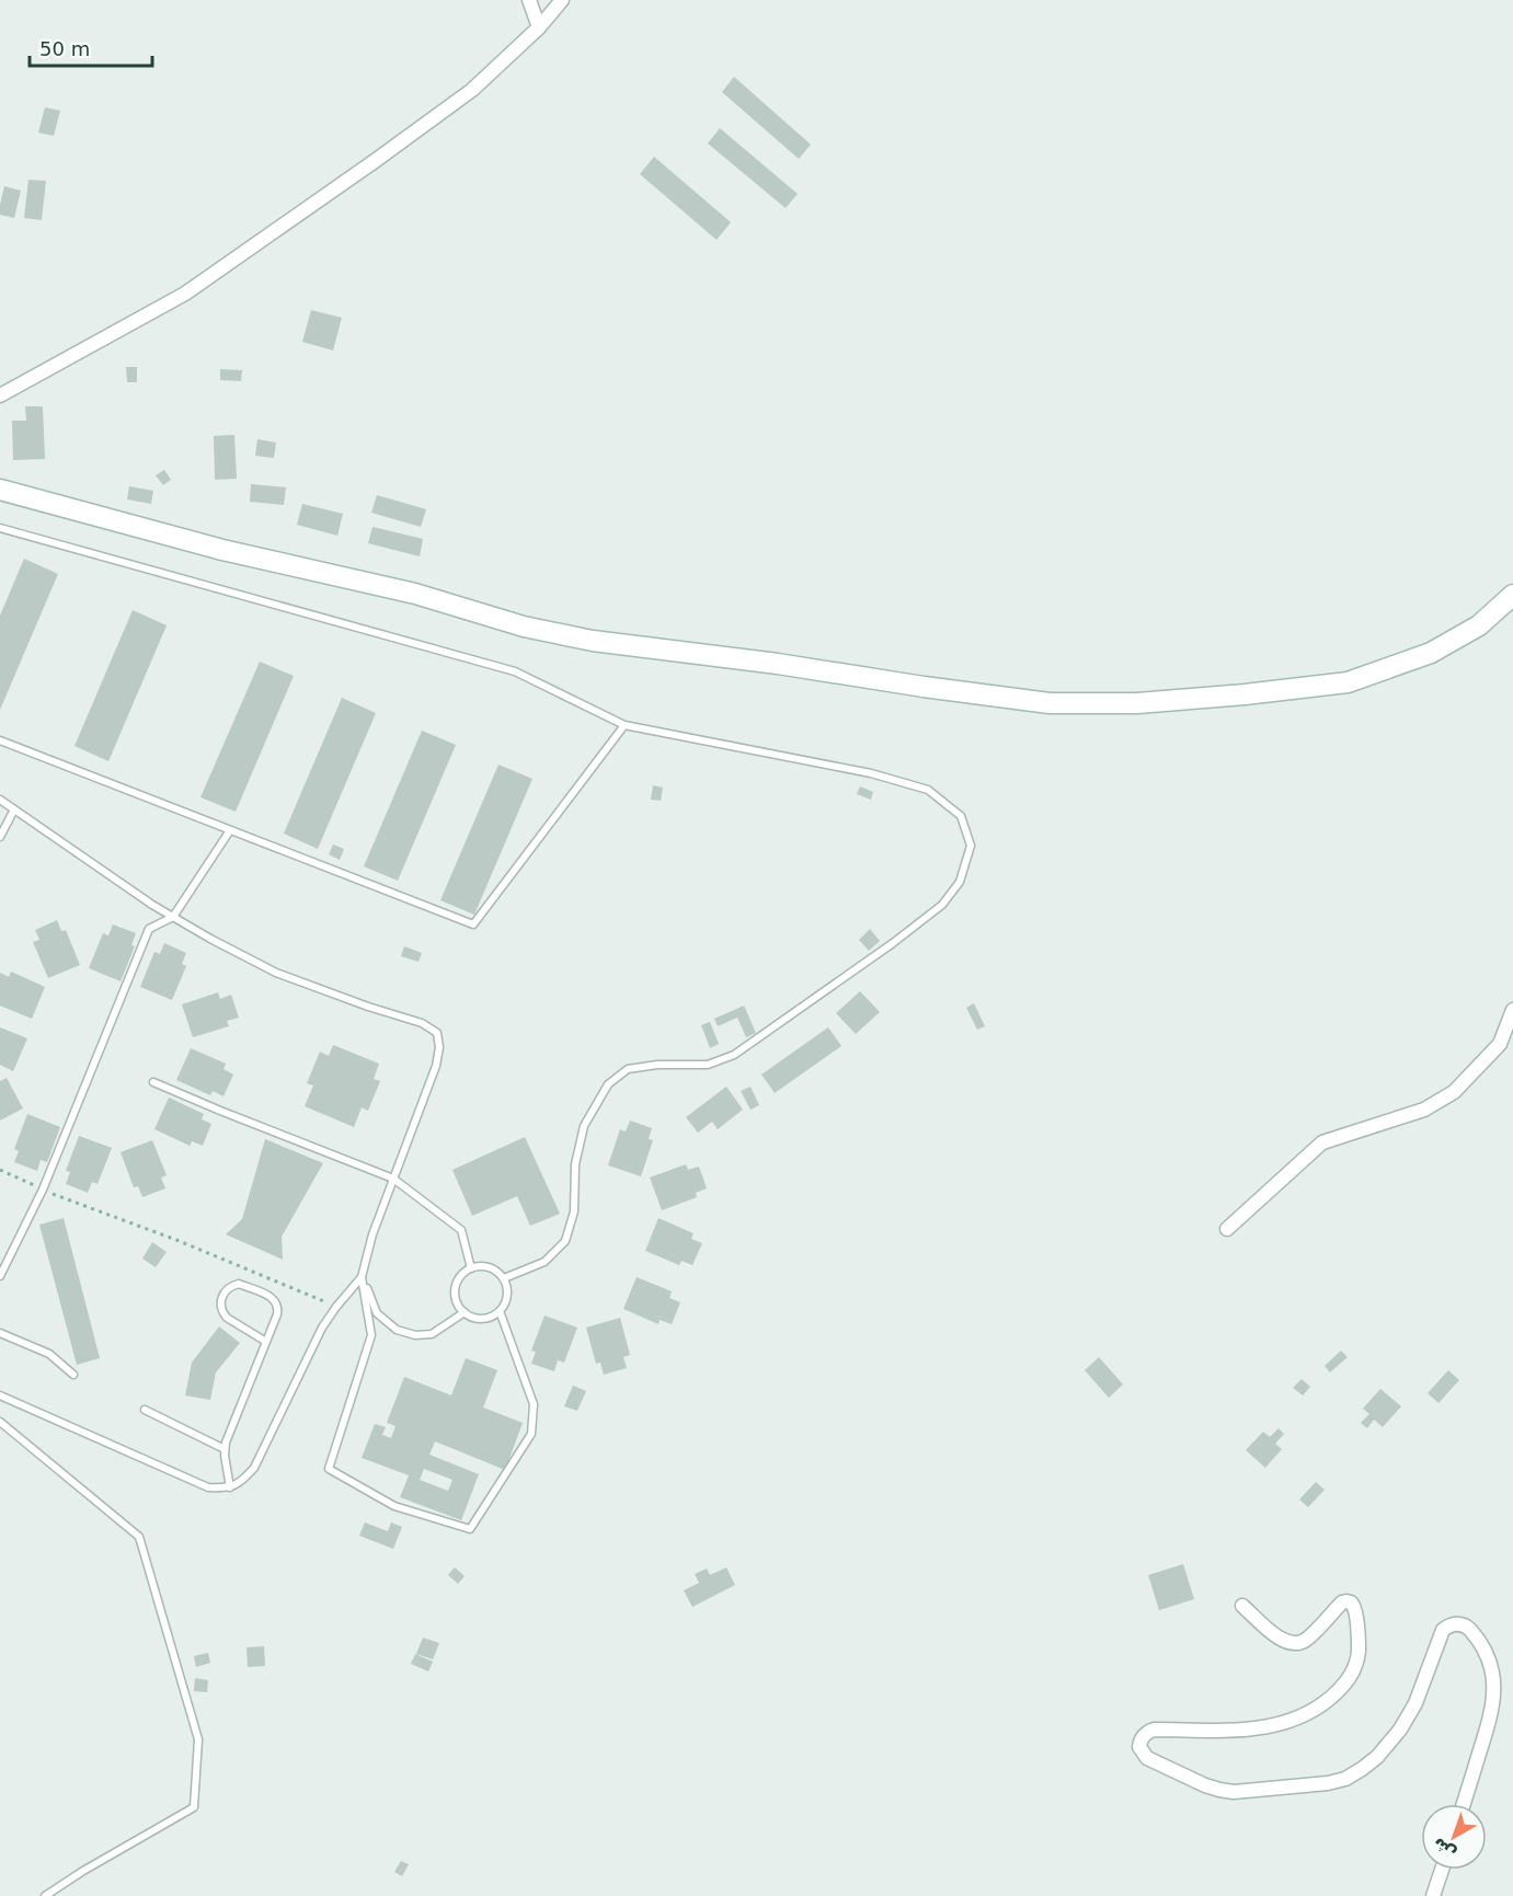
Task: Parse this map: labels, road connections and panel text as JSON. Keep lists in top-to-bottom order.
{
  "scale_bar": "50 m",
  "north": "bottom left"
}
